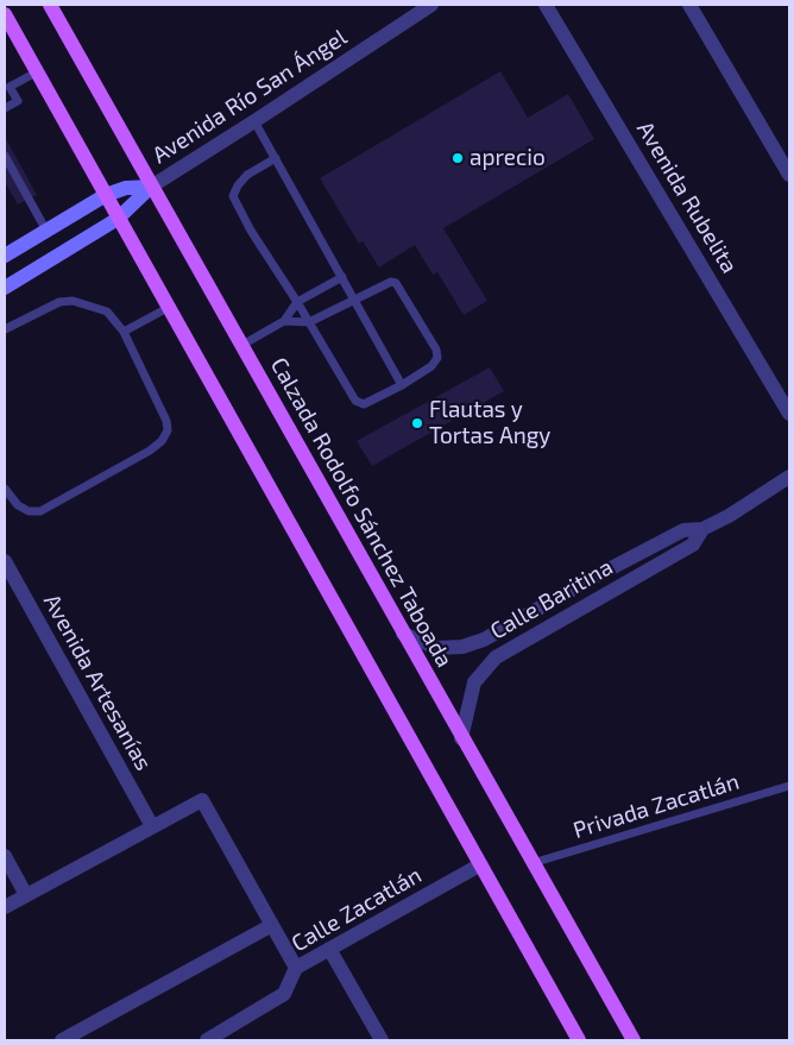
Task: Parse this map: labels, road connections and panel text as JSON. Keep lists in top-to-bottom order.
{
  "streets": {
    "main road": ["Calzada Rodolfo Sánchez Taboada"],
    "street": [
      "Avenida Río San Ángel",
      "Avenida Rubelita",
      "Calle Baritina",
      "Avenida Artesanías",
      "Calle Zacatlán"
    ],
    "lane": ["Privada Zacatlán"]
  },
  "crossings": [
    ["Avenida Río San Ángel", "Calzada Rodolfo Sánchez Taboada"],
    ["Calzada Rodolfo Sánchez Taboada", "Calle Baritina"],
    ["Calzada Rodolfo Sánchez Taboada", "Privada Zacatlán"]
  ],
  "places": ["aprecio", "Flautas y Tortas Angy"]
}
